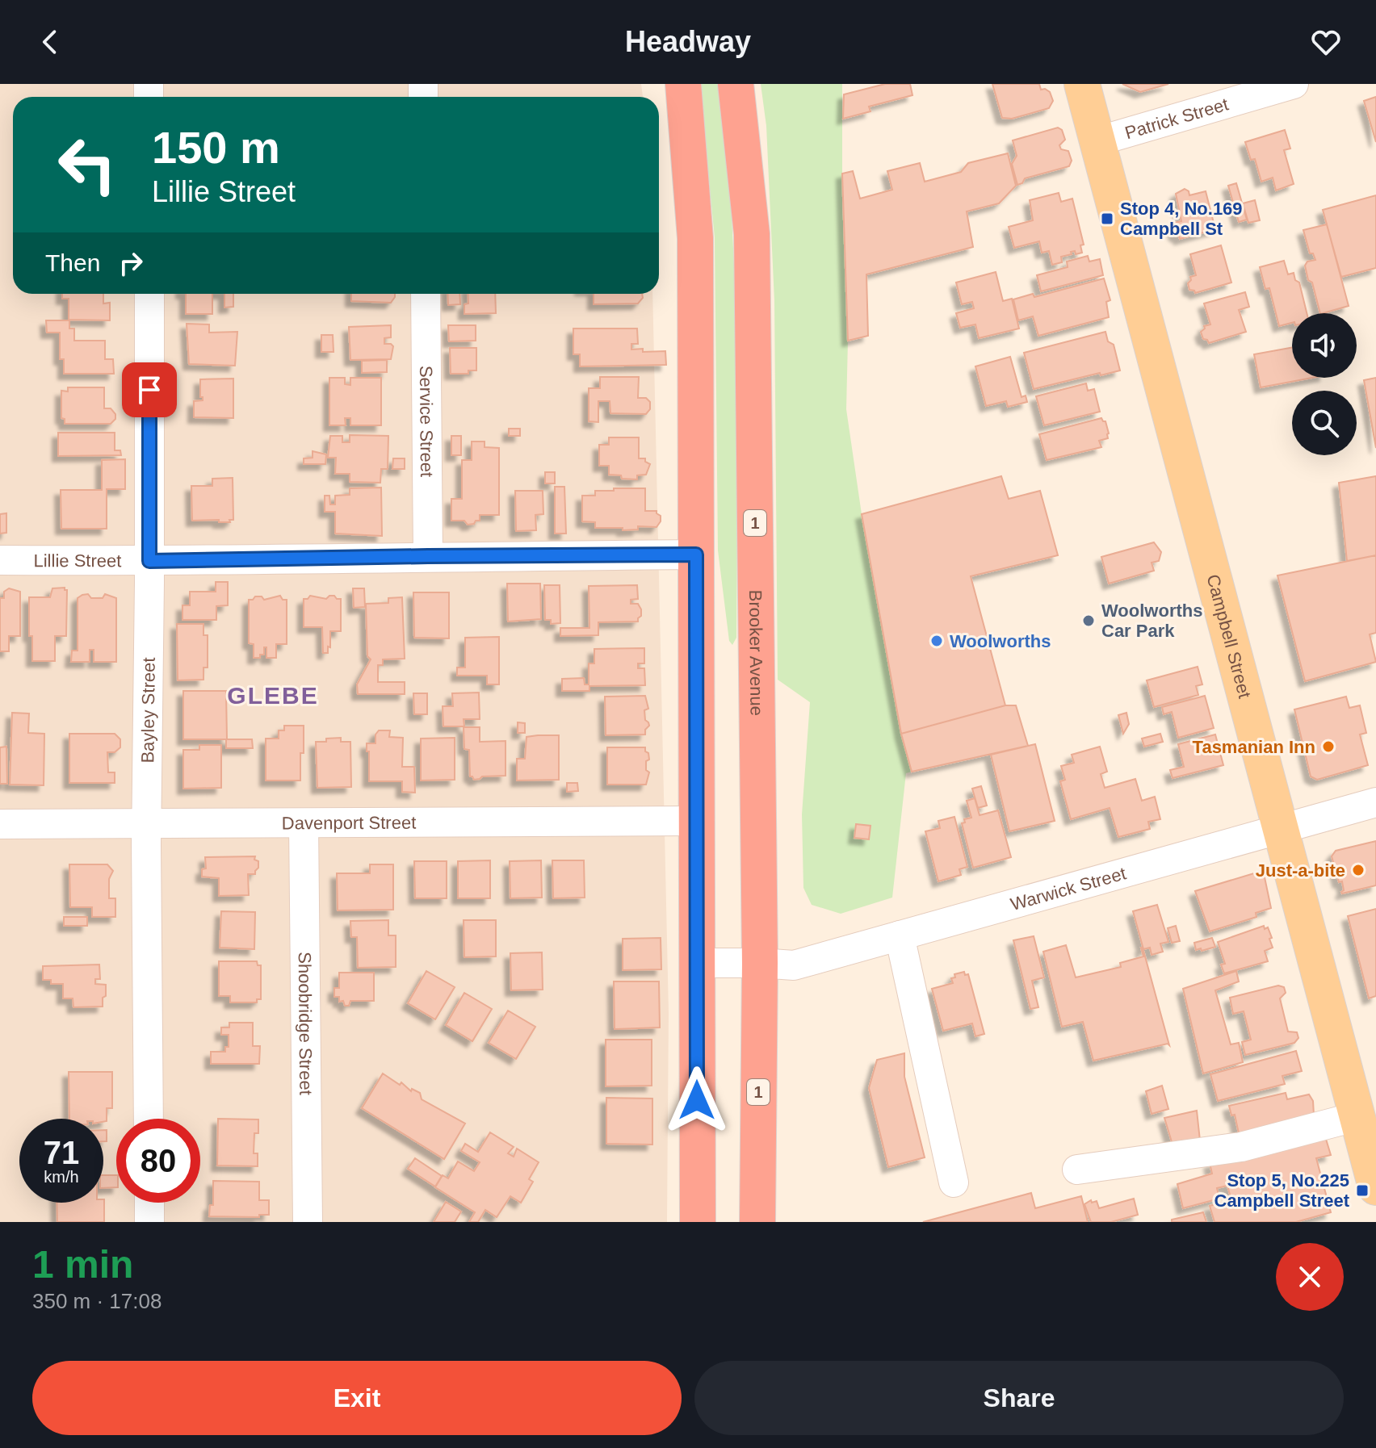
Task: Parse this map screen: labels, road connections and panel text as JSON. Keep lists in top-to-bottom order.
{
  "streets": {
    "highway": ["1", "Brooker Avenue"],
    "main road": ["Campbell Street"],
    "street": [
      "Patrick Street",
      "Service Street",
      "Lillie Street",
      "Bayley Street",
      "Davenport Street",
      "Warwick Street",
      "Shoobridge Street"
    ]
  },
  "crossings": [
    ["Patrick Street", "Campbell Street"],
    ["Service Street", "Lillie Street"],
    ["Lillie Street", "Bayley Street"],
    ["Campbell Street", "Warwick Street"],
    ["Brooker Avenue", "Warwick Street"],
    ["Bayley Street", "Davenport Street"],
    ["Davenport Street", "Shoobridge Street"]
  ],
  "districts": ["GLEBE"],
  "places": {
    "transit": ["Stop 4, No.169 Campbell St", "Stop 5, No.225 Campbell Street"],
    "other": [
      "Woolworths Car Park",
      "Woolworths",
      "Tasmanian Inn",
      "Just-a-bite"
    ]
  },
  "page": {
    "header": "Headway",
    "turn": ["150 m", "Lillie Street"],
    "then": "Then",
    "speed": "71 km/h",
    "limit": "80",
    "heading": ["1 min", "350 m · 17:08"],
    "buttons": ["Exit", "Share"]
  }
}
